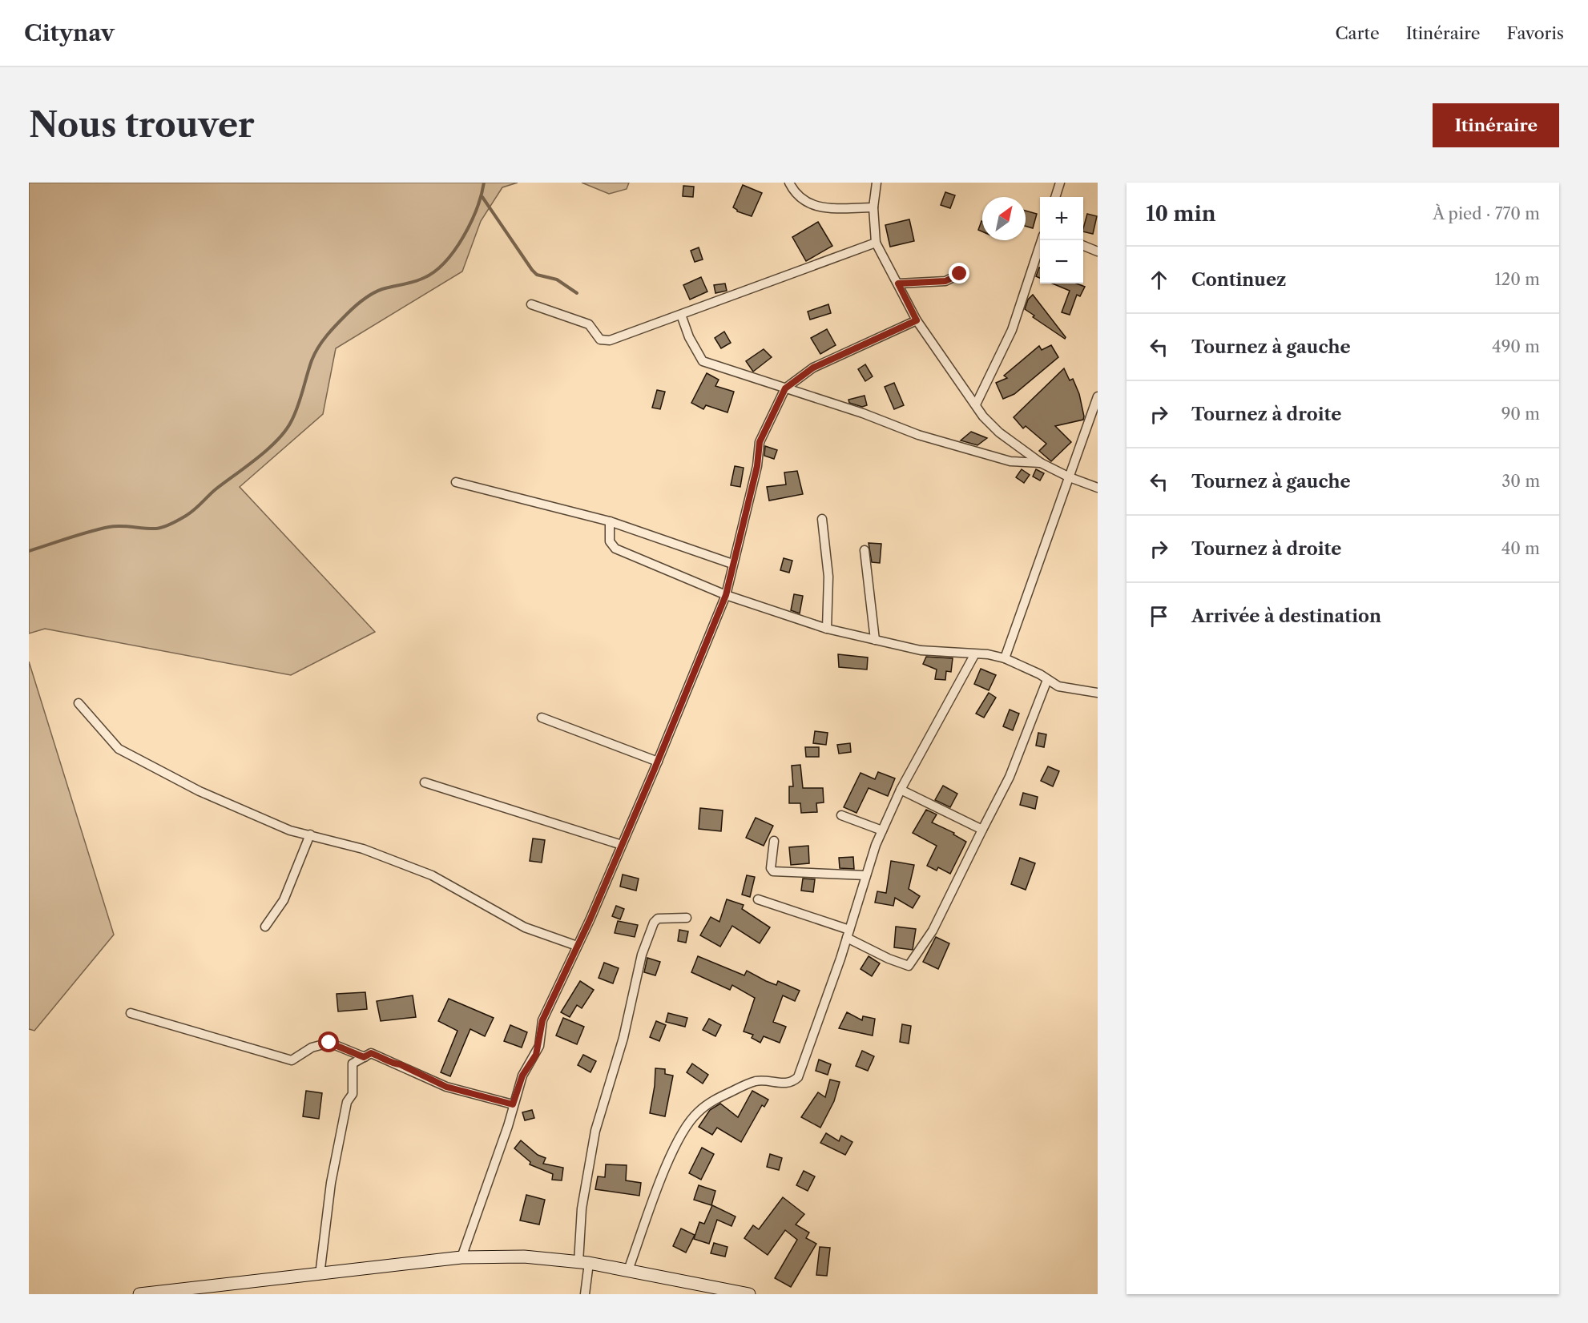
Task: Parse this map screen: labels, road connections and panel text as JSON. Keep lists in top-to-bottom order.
{
  "north": "top right",
  "page": {
    "header": "Citynav",
    "nav": ["Carte", "Itinéraire", "Favoris"],
    "buttons": "Itinéraire",
    "title": "Nous trouver",
    "heading": ["10 min", "À pied · 770 m"],
    "map_buttons": ["+", "−"],
    "list": [
      ["Continuez", "120 m"],
      ["Tournez à gauche", "490 m"],
      ["Tournez à droite", "90 m"],
      ["Tournez à gauche", "30 m"],
      ["Tournez à droite", "40 m"],
      "Arrivée à destination"
    ]
  }
}
